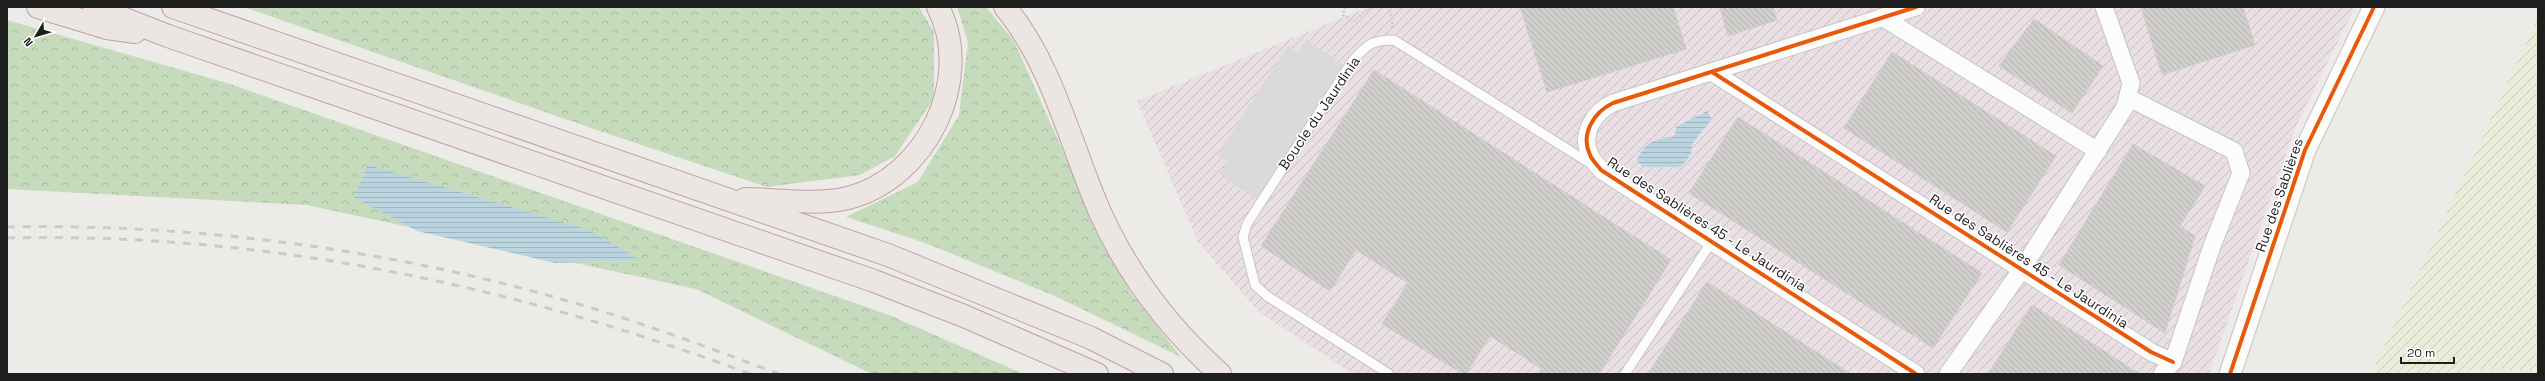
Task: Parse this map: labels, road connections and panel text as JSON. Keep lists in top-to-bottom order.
{
  "streets": {
    "street": ["Rue des Sablières", "Rue des Sablières 45 - Le Jaurdinia"],
    "lane": ["Boucle du Jaurdinia"]
  },
  "scale_bar": "20 m",
  "north": "bottom left"
}
